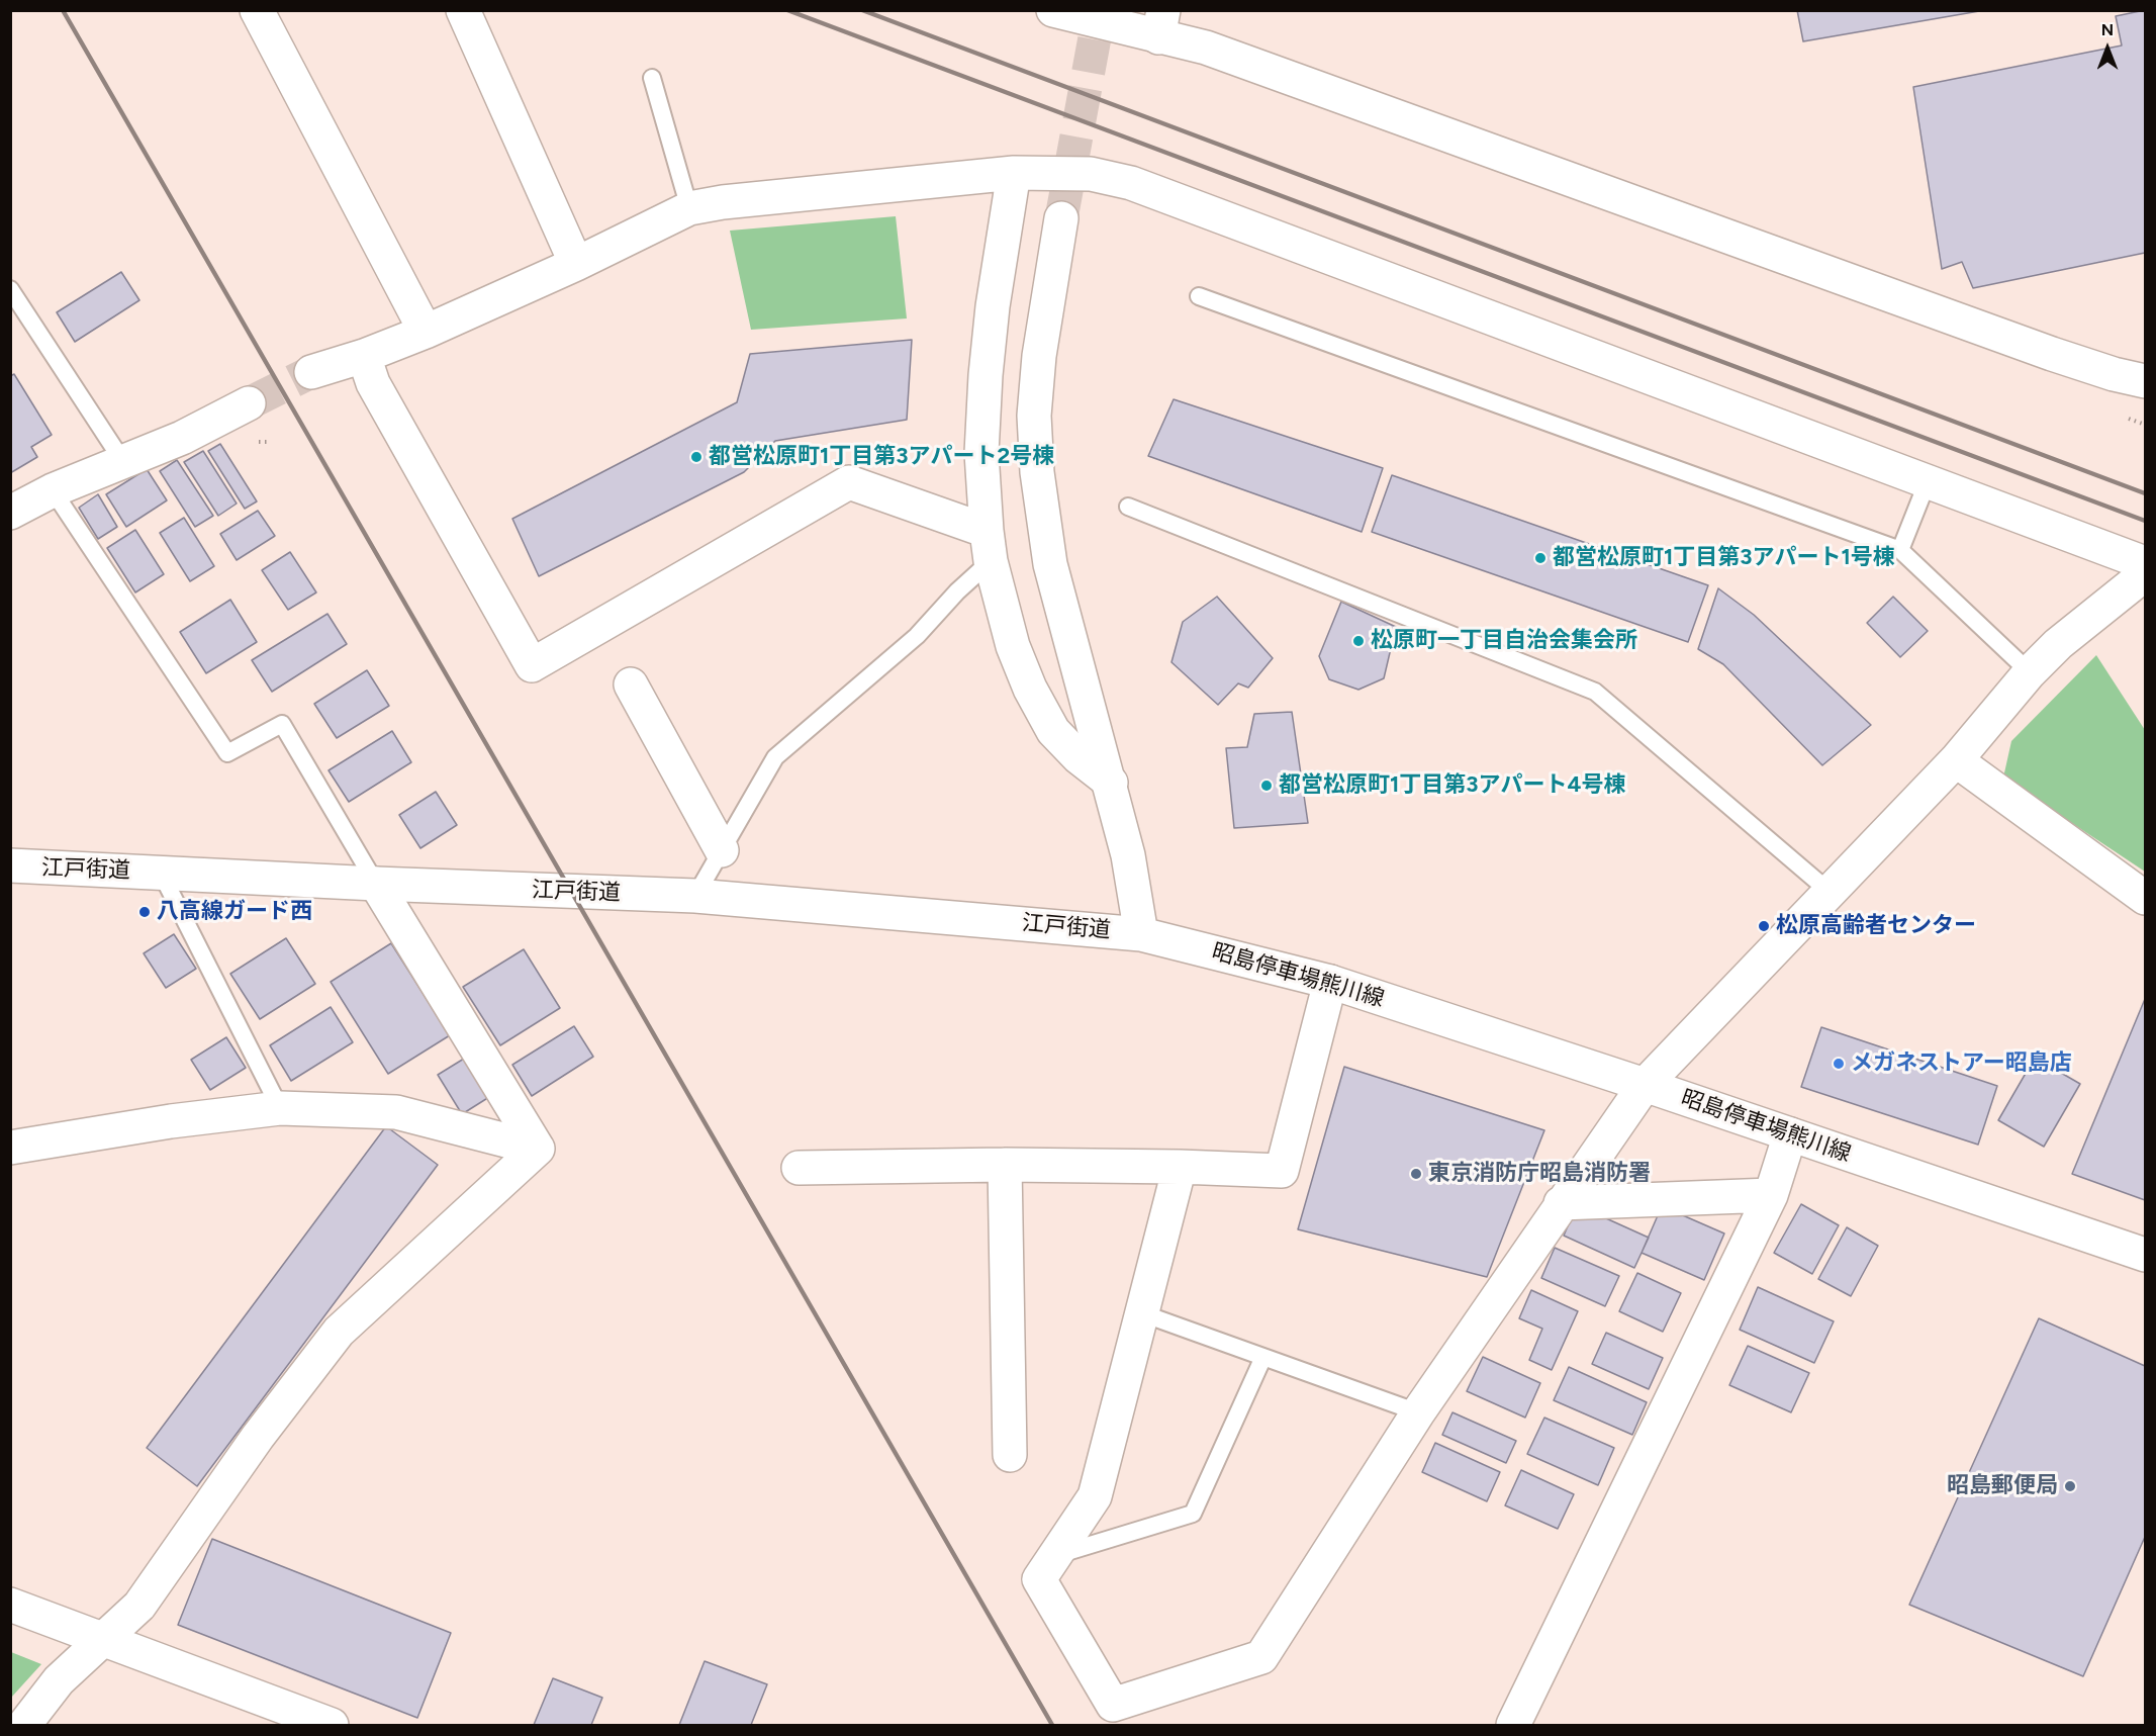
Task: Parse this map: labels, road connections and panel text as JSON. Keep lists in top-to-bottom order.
{
  "streets": {
    "street": ["江戸街道", "昭島停車場熊川線"]
  },
  "crossings": [
    ["江戸街道", "昭島停車場熊川線"]
  ],
  "places": [
    "都営松原町1丁目第3アパート2号棟",
    "都営松原町1丁目第3アパート1号棟",
    "松原町一丁目自治会集会所",
    "都営松原町1丁目第3アパート4号棟",
    "八高線ガード西",
    "松原高齢者センター",
    "メガネストアー昭島店",
    "東京消防庁昭島消防署",
    "昭島郵便局"
  ],
  "north": "top"
}
